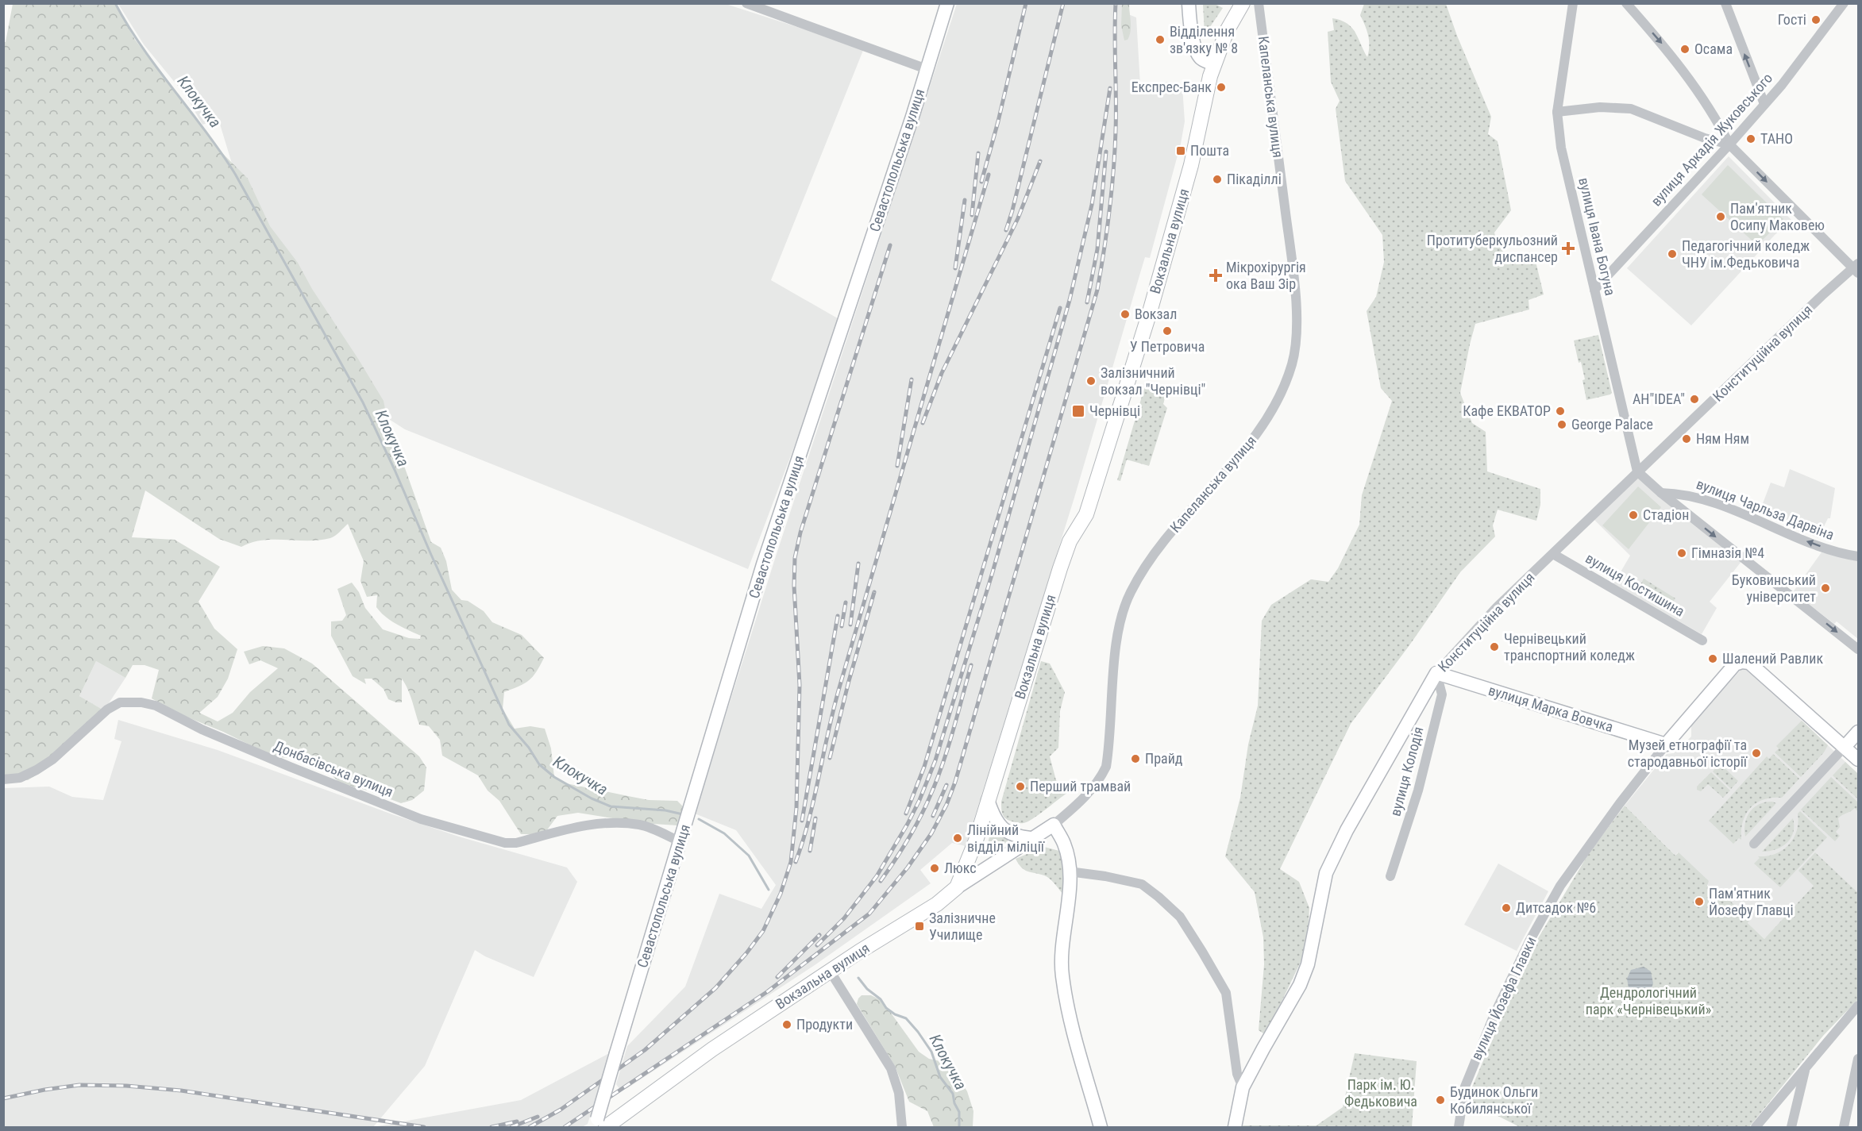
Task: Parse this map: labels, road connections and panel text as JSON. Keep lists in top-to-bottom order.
{
  "streets": {
    "main road": ["Вокзальна вулиця"],
    "street": [
      "Капеланська вулиця",
      "вулиця Аркадія Жуковського",
      "Севастопольська вулиця",
      "вулиця Івана Богуна",
      "Конституційна вулиця",
      "вулиця Чарльза Дарвіна",
      "вулиця Костишина",
      "вулиця Марка Вовчка",
      "Донбасівська вулиця",
      "вулиця Колодія",
      "вулиця Йозефа Главки"
    ]
  },
  "crossings": [
    ["Капеланська вулиця", "Вокзальна вулиця"],
    ["вулиця Аркадія Жуковського", "вулиця Івана Богуна"],
    ["Севастопольська вулиця", "Вокзальна вулиця"],
    ["Севастопольська вулиця", "Донбасівська вулиця"],
    ["вулиця Івана Богуна", "Конституційна вулиця"],
    ["Конституційна вулиця", "вулиця Костишина"],
    ["Конституційна вулиця", "вулиця Марка Вовчка"],
    ["Конституційна вулиця", "вулиця Колодія"],
    ["вулиця Марка Вовчка", "вулиця Колодія"],
    ["вулиця Марка Вовчка", "вулиця Йозефа Главки"]
  ],
  "water": ["Клокучка"],
  "parks": ["Дендрологічний парк «Чернівецький»", "Парк ім. Ю. Федьковича"],
  "places": {
    "other": [
      "Гості",
      "Відділення зв'язку № 8",
      "Осама",
      "Eкспрес-Банк",
      "TAHO",
      "Пікаділлі",
      "Пам'ятник Осипу Маковею",
      "Педагогічний коледж ЧНУ ім.Федьковича",
      "Вокзал",
      "У Петровича",
      "Залізничний вокзал \"Чернівці\"",
      "АН\"IDEA\"",
      "Кафе ЕКВАТОР",
      "George Palace",
      "Ням Ням",
      "Стадіон",
      "Гімназія №4",
      "Буковинський університет",
      "Чернівецький транспортний коледж",
      "Шалений Равлик",
      "Музей етнографії та стародавньої історії",
      "Прайд",
      "Перший трамвай",
      "Лінійний відділ міліції",
      "Люкс",
      "Пам'ятник Йозефу Главці",
      "Дитсадок №6",
      "Продукти",
      "Будинок Ольги Кобилянської"
    ],
    "transit": ["Пошта", "Чернівці", "Залізничне Училище"],
    "health": ["Протитуберкульозний диспансер", "Мікрохірургія ока Ваш Зір"]
  }
}
